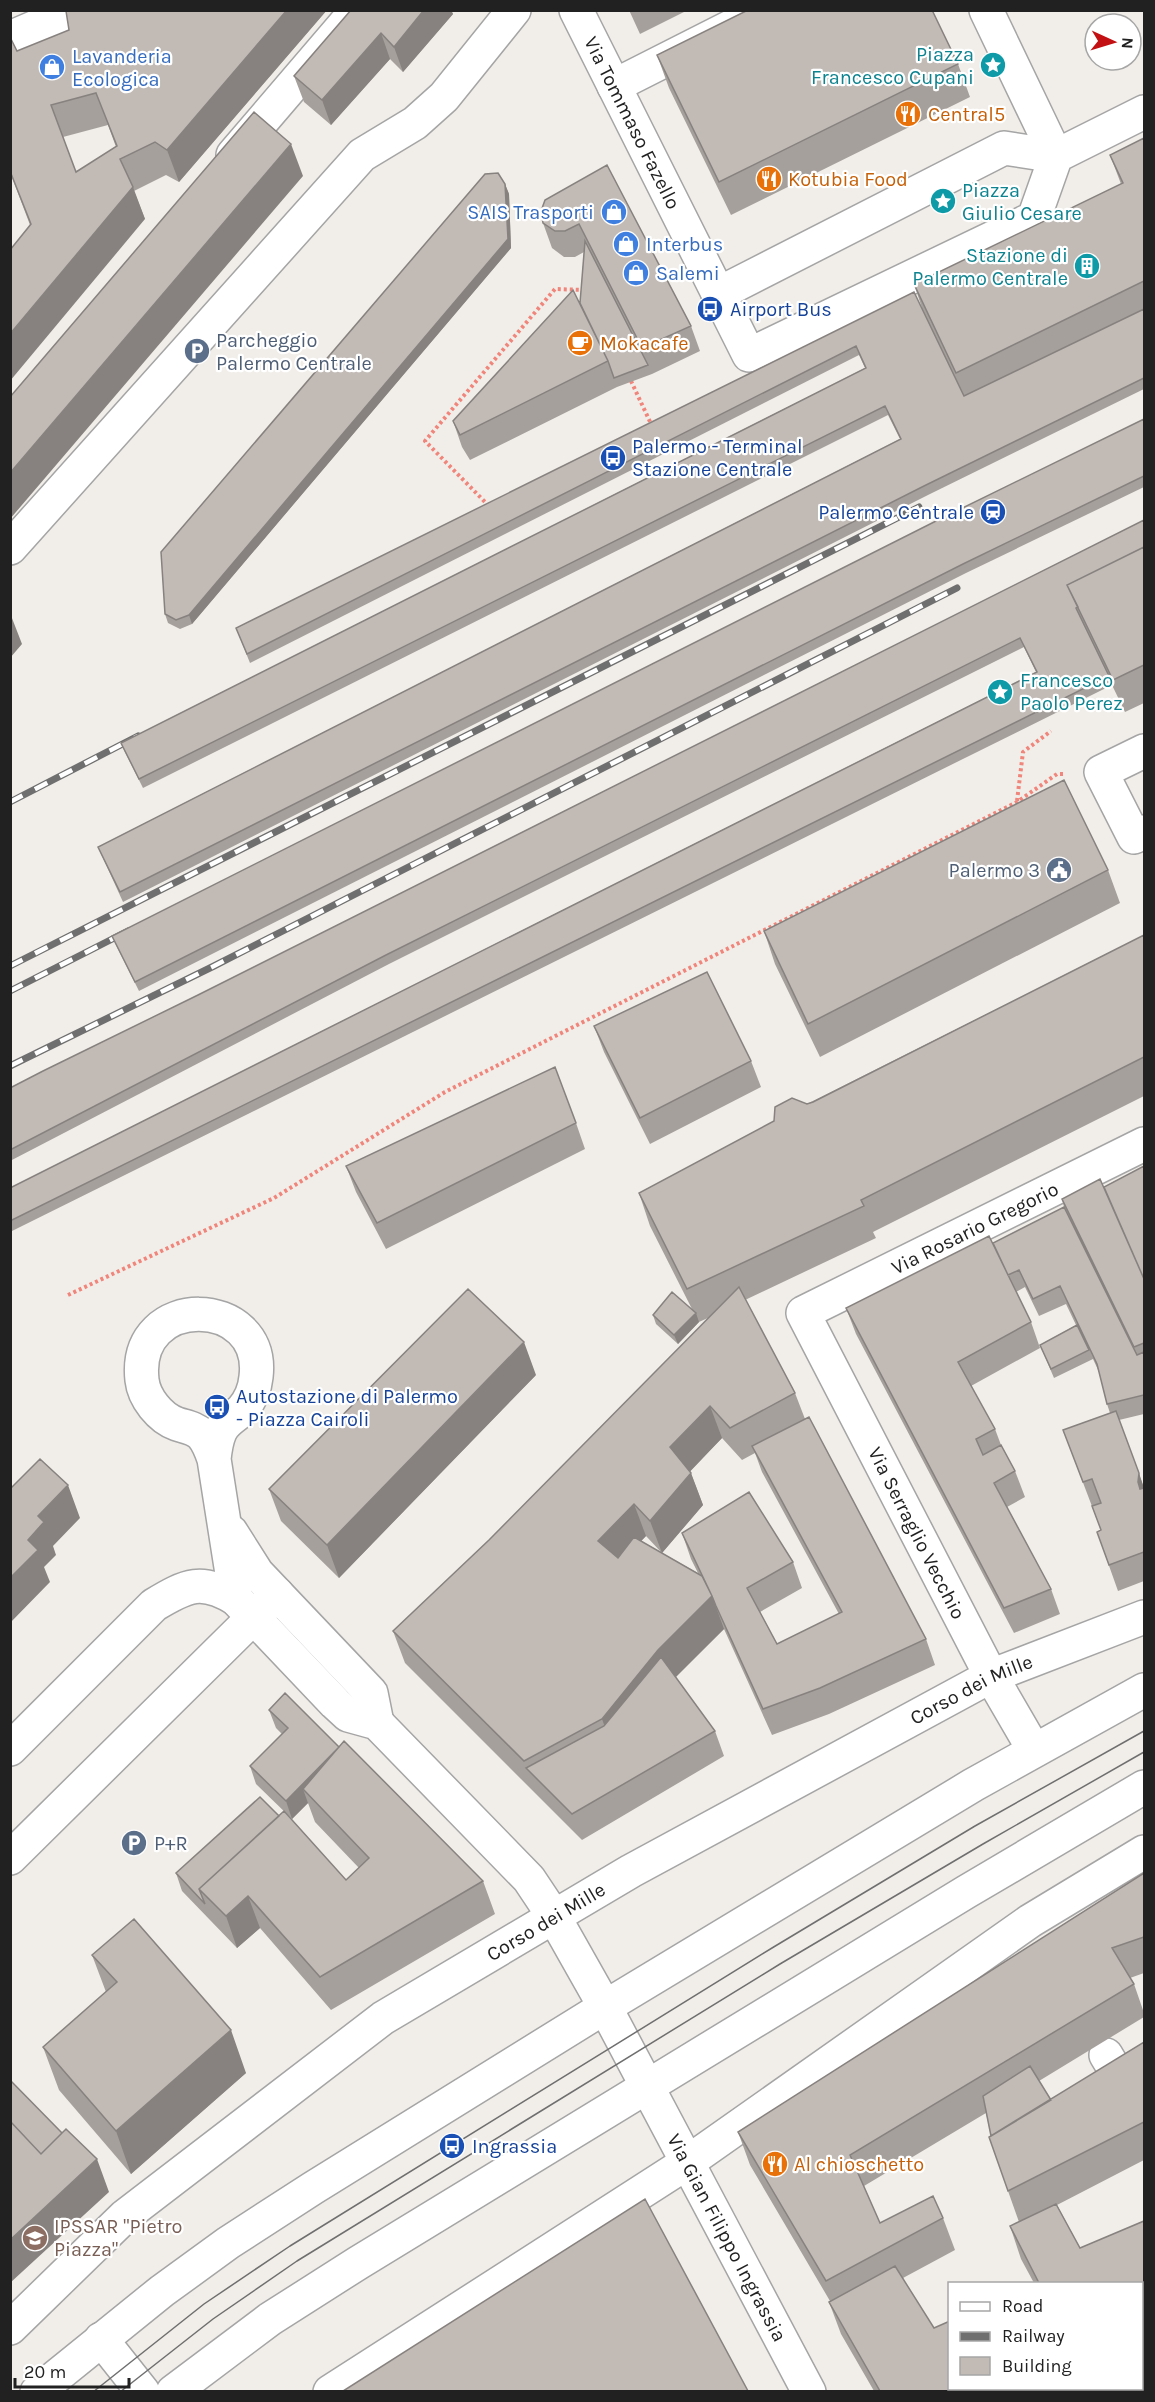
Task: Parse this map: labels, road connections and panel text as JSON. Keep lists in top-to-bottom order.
{
  "streets": {
    "street": [
      "Via Tommaso Fazello",
      "Via Rosario Gregorio",
      "Via Serraglio Vecchio",
      "Corso dei Mille",
      "Via Gian Filippo Ingrassia"
    ]
  },
  "crossings": [
    ["Via Rosario Gregorio", "Via Serraglio Vecchio"],
    ["Via Serraglio Vecchio", "Corso dei Mille"],
    ["Corso dei Mille", "Via Gian Filippo Ingrassia"]
  ],
  "places": {
    "place": ["Piazza Francesco Cupani", "Piazza Giulio Cesare", "Francesco Paolo Perez"],
    "shop": [
      "Lavanderia Ecologica",
      "SAIS Trasporti",
      "Interbus",
      "Salemi"
    ],
    "restaurant": ["Central5", "Kotubia Food", "Al chioschetto"],
    "building": ["Stazione di Palermo Centrale"],
    "bus stop": [
      "Airport Bus",
      "Palermo - Terminal Stazione Centrale",
      "Autostazione di Palermo - Piazza Cairoli",
      "Ingrassia"
    ],
    "cafe": ["Mokacafe"],
    "parking": ["Parcheggio Palermo Centrale", "P+R"],
    "station": ["Palermo Centrale"],
    "public building": ["Palermo 3"],
    "school or university": ["IPSSAR \"Pietro Piazza\""]
  },
  "legend": ["Road", "Railway", "Building"],
  "scale_bar": "20 m",
  "north": "right"
}
